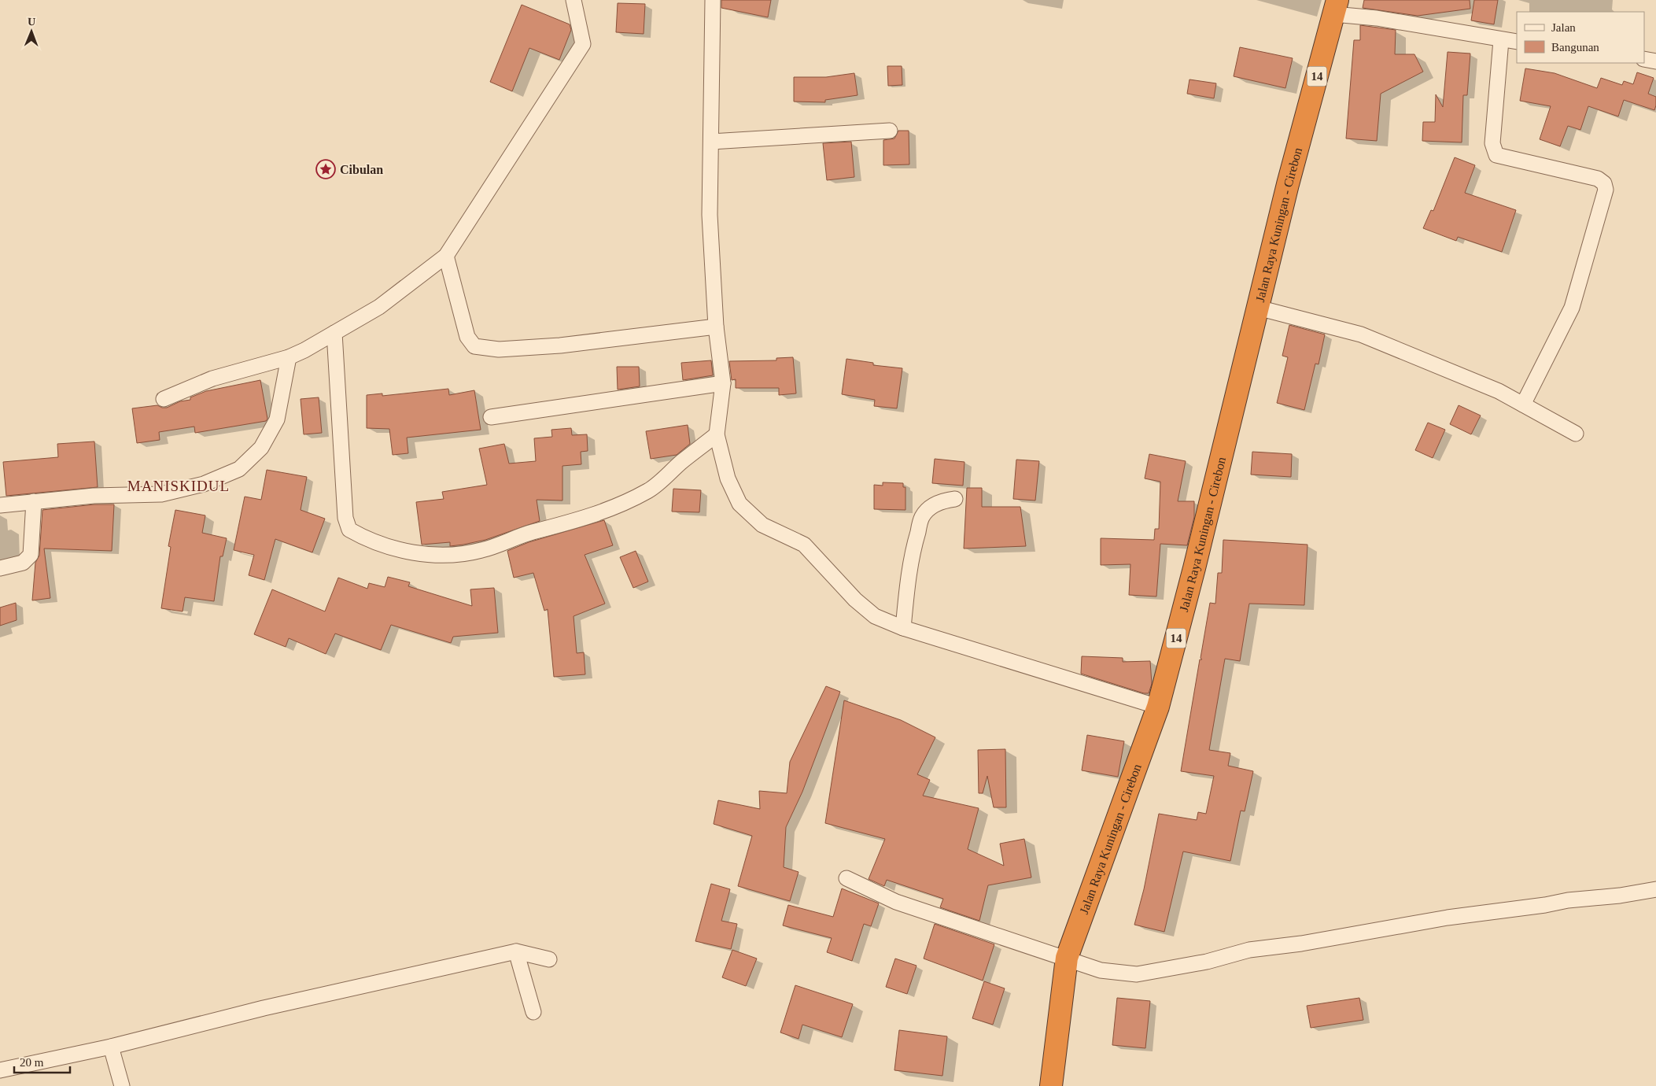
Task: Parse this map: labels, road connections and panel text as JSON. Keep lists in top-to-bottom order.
{
  "streets": {
    "highway": ["14", "Jalan Raya Kuningan - Cirebon"]
  },
  "districts": ["MANISKIDUL"],
  "places": {
    "place": ["Cibulan"]
  },
  "legend": ["Jalan", "Bangunan"],
  "scale_bar": "20 m",
  "north": "top"
}
